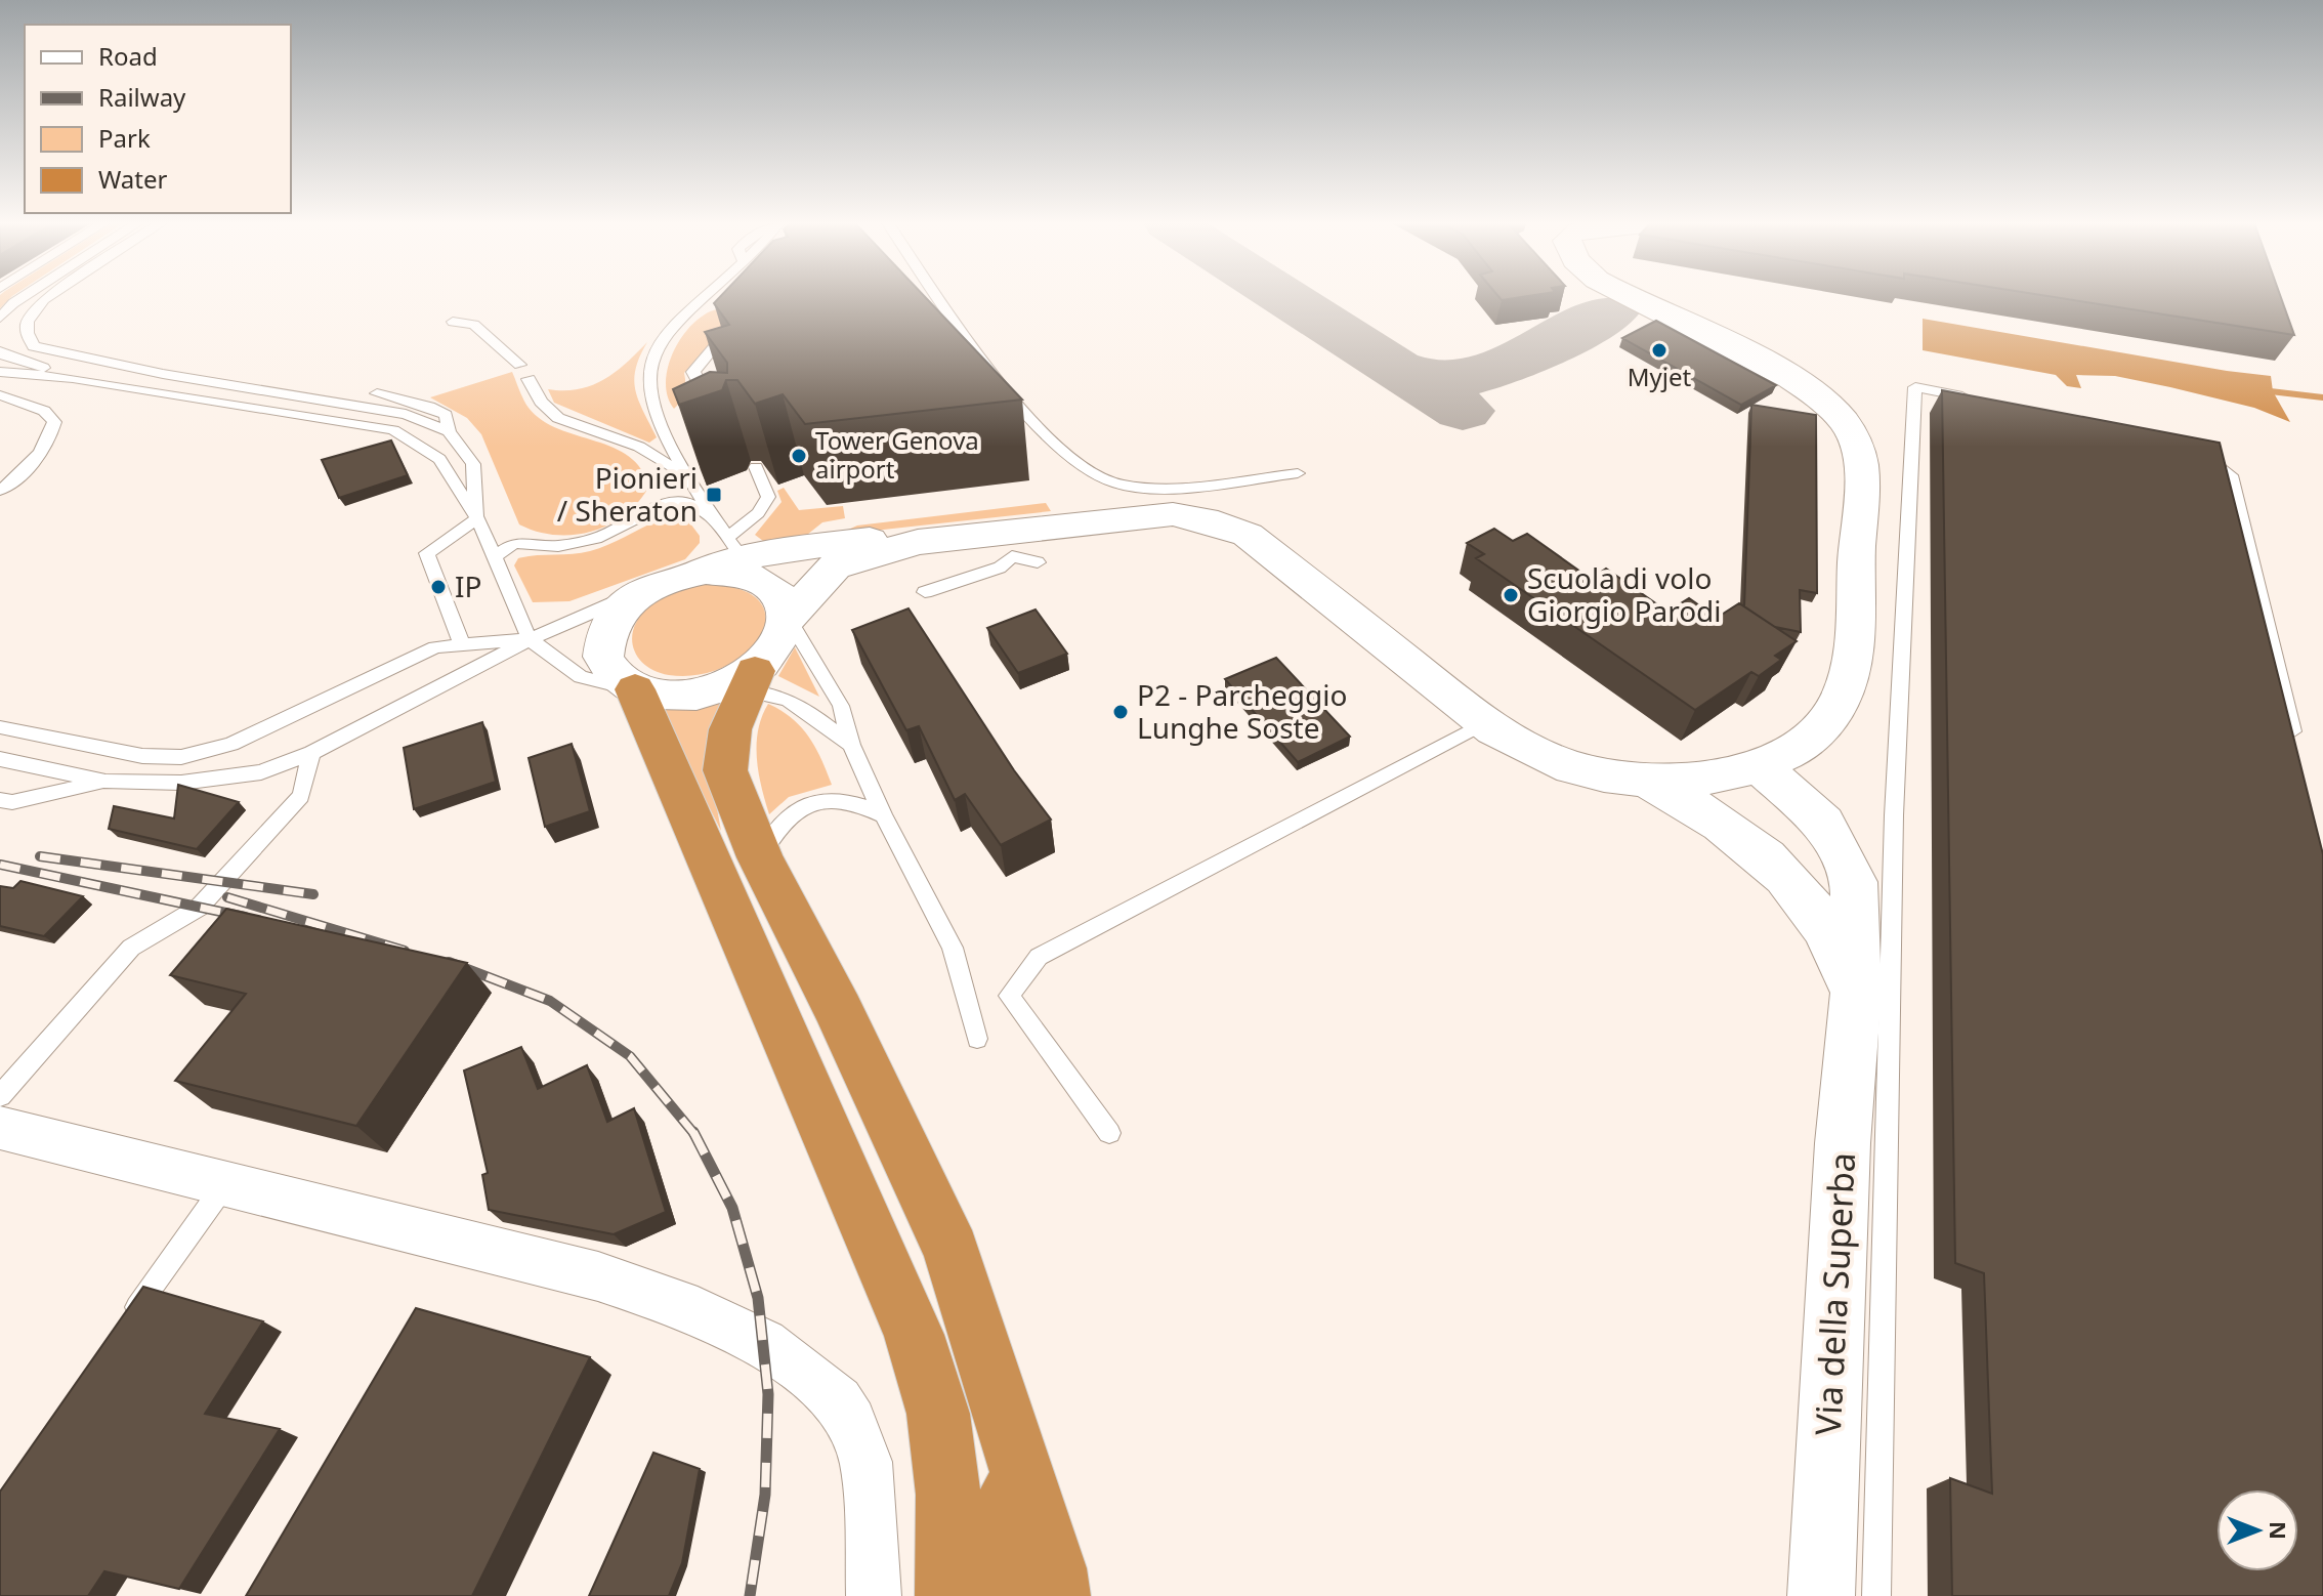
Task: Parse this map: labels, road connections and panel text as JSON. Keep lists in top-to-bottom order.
{
  "streets": {
    "street": ["Via della Superba"]
  },
  "places": {
    "other": [
      "Myjet",
      "Tower Genova airport",
      "IP",
      "Scuola di volo Giorgio Parodi",
      "P2 - Parcheggio Lunghe Soste"
    ],
    "transit": ["Pionieri / Sheraton"]
  },
  "legend": [
    "Road",
    "Railway",
    "Park",
    "Water"
  ],
  "north": "right"
}
